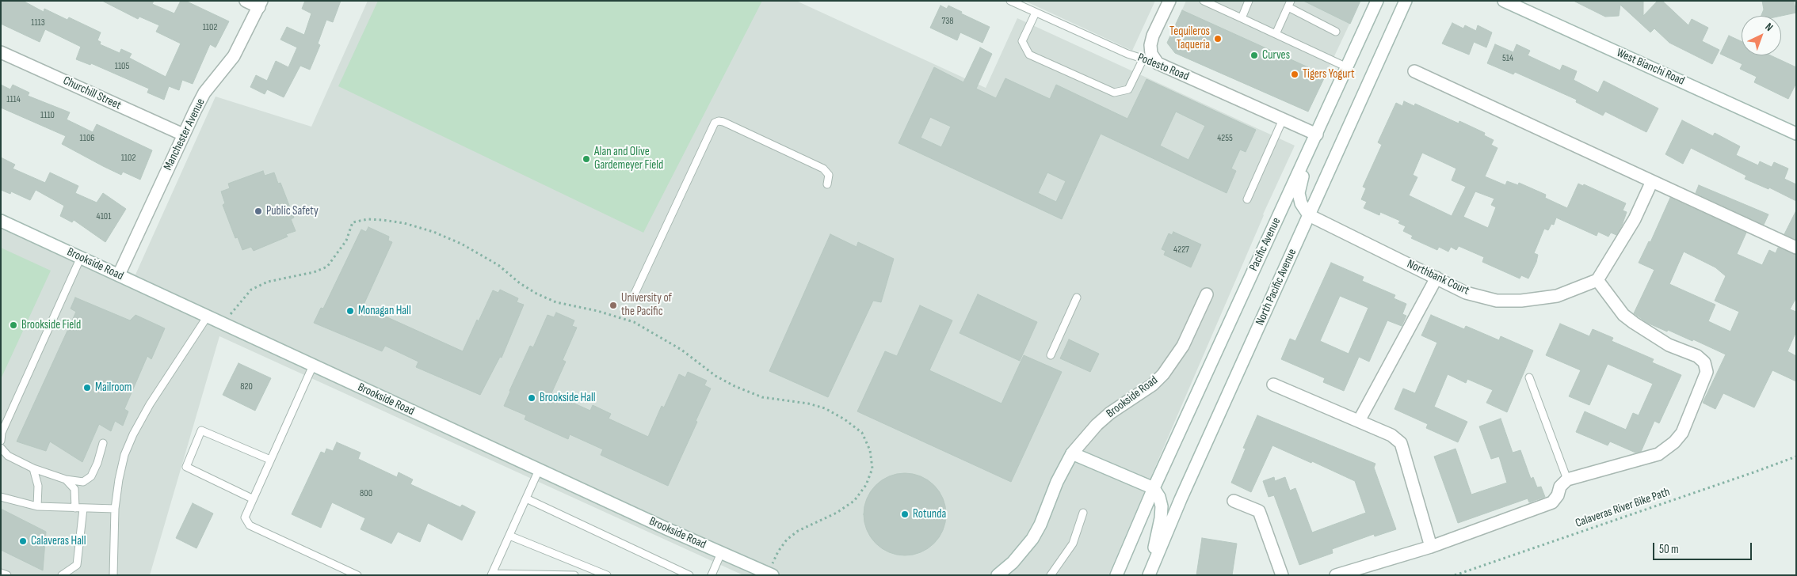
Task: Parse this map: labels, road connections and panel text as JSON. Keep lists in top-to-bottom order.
{
  "streets": {
    "street": [
      "Podesto Road",
      "West Bianchi Road",
      "Churchill Street",
      "Manchester Avenue",
      "Pacific Avenue",
      "Brookside Road",
      "Northbank Court",
      "North Pacific Avenue"
    ],
    "path": ["Calaveras River Bike Path"]
  },
  "crossings": [
    ["Podesto Road", "Pacific Avenue"],
    ["Churchill Street", "Manchester Avenue"],
    ["Manchester Avenue", "Brookside Road"],
    ["Northbank Court", "North Pacific Avenue"]
  ],
  "places": [
    "Tequileros Taqueria",
    "Curves",
    "Tigers Yogurt",
    "Alan and Olive Gardemeyer Field",
    "Public Safety",
    "University of the Pacific",
    "Monagan Hall",
    "Brookside Field",
    "Mailroom",
    "Brookside Hall",
    "Rotunda",
    "Calaveras Hall"
  ],
  "house_numbers": [
    "738",
    "1113",
    "1102",
    "514",
    "1105",
    "1114",
    "1110",
    "1106",
    "4255",
    "1102",
    "4101",
    "4227",
    "820",
    "800"
  ],
  "scale_bar": "50 m",
  "north": "top right"
}
